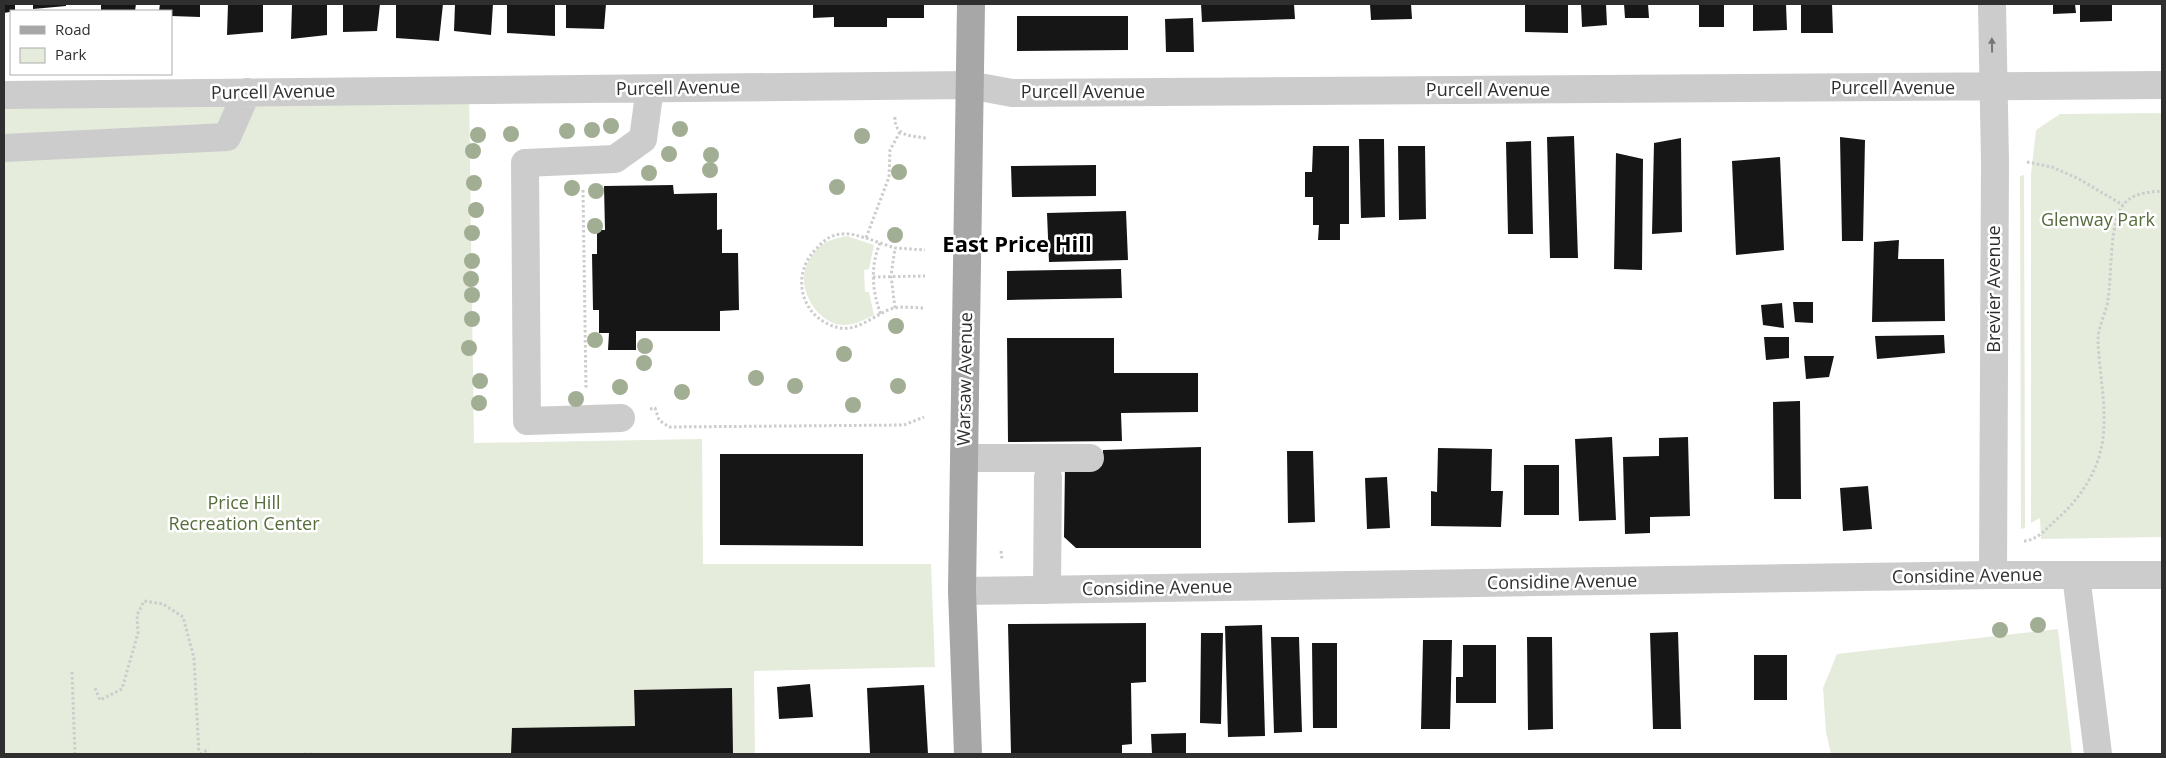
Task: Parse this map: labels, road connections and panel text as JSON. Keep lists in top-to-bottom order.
{
  "streets": {
    "main road": ["Warsaw Avenue"],
    "street": ["Purcell Avenue", "Brevier Avenue", "Considine Avenue"]
  },
  "crossings": [
    ["Purcell Avenue", "Brevier Avenue"],
    ["Purcell Avenue", "Warsaw Avenue"],
    ["Brevier Avenue", "Considine Avenue"],
    ["Warsaw Avenue", "Considine Avenue"]
  ],
  "districts": ["East Price Hill"],
  "parks": ["Glenway Park", "Price Hill Recreation Center"],
  "legend": ["Road", "Park"]
}
